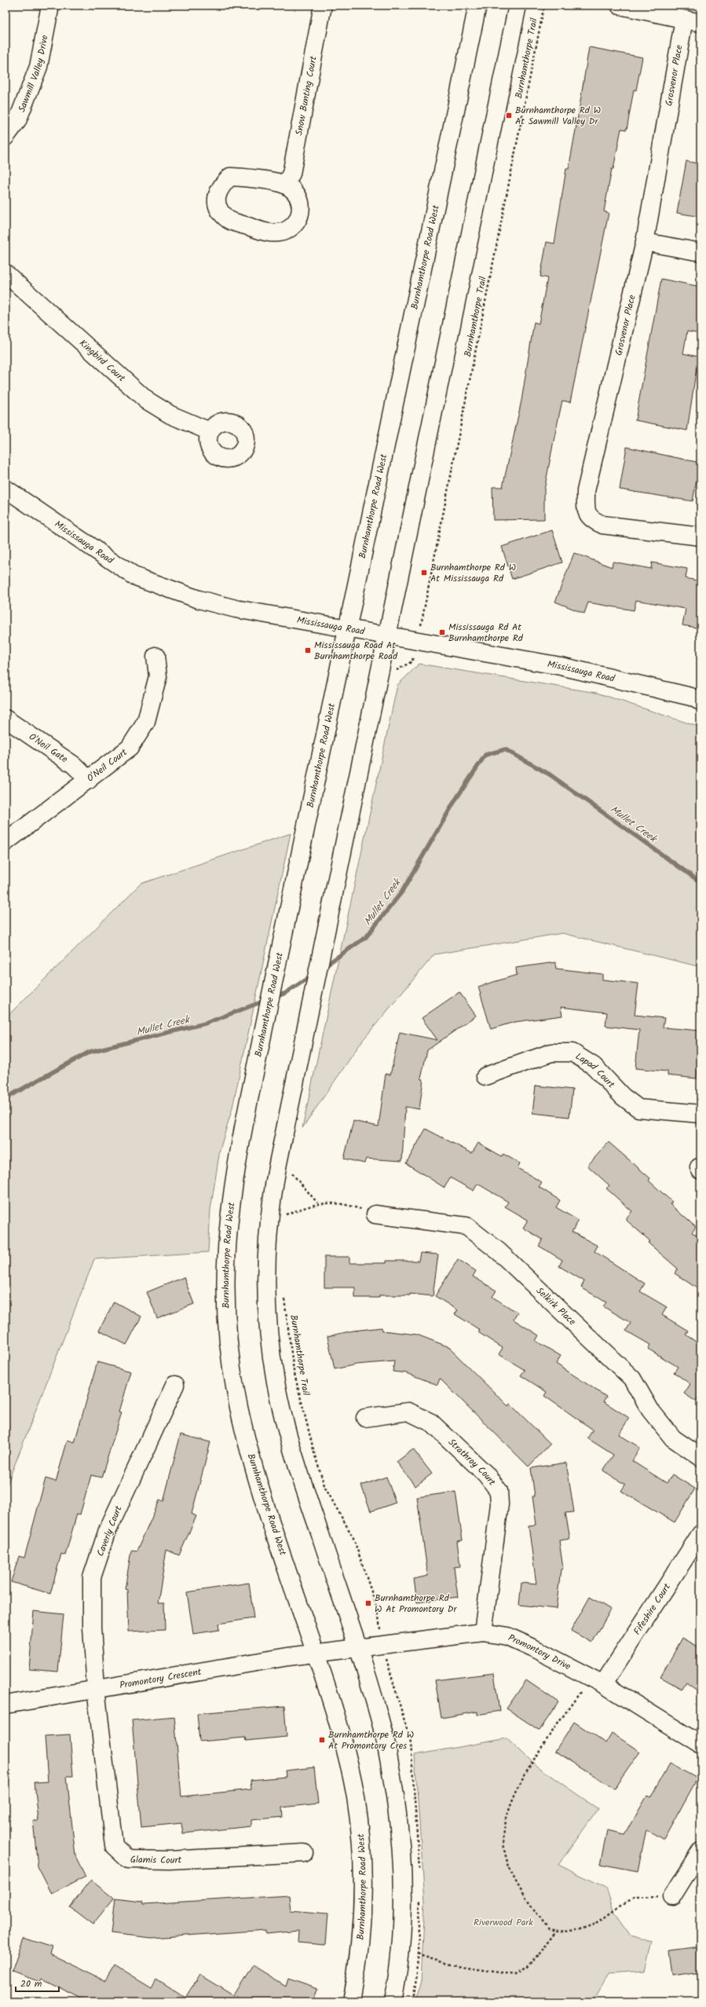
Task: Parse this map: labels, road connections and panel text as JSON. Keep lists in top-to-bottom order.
{
  "streets": {
    "main road": [
      "Sawmill Valley Drive",
      "Grosvenor Place",
      "Snow Bunting Court",
      "Burnhamthorpe Road West",
      "Kingbird Court",
      "Mississauga Road",
      "O'Neil Gate",
      "O'Neil Court",
      "Lapad Court",
      "Selkirk Place",
      "Strathroy Court",
      "Caverly Court",
      "Fifeshire Court",
      "Promontory Drive",
      "Promontory Crescent",
      "Glamis Court"
    ],
    "path": ["Burnhamthorpe Trail"]
  },
  "crossings": [
    ["Burnhamthorpe Road West", "Mississauga Road"],
    ["Burnhamthorpe Road West", "Promontory Crescent"],
    ["O'Neil Gate", "O'Neil Court"],
    ["Strathroy Court", "Promontory Drive"],
    ["Caverly Court", "Promontory Crescent"],
    ["Caverly Court", "Glamis Court"],
    ["Fifeshire Court", "Promontory Drive"],
    ["Promontory Drive", "Promontory Crescent"],
    ["Promontory Crescent", "Glamis Court"]
  ],
  "water": ["Mullet Creek"],
  "parks": ["Riverwood Park"],
  "places": {
    "transit": [
      "Burnhamthorpe Rd W At Sawmill Valley Dr",
      "Burnhamthorpe Rd W At Mississauga Rd",
      "Mississauga Rd At Burnhamthorpe Rd",
      "Mississauga Road At Burnhamthorpe Road",
      "Burnhamthorpe Rd W At Promontory Dr",
      "Burnhamthorpe Rd W At Promontory Cres"
    ]
  },
  "scale_bar": "20 m"
}
